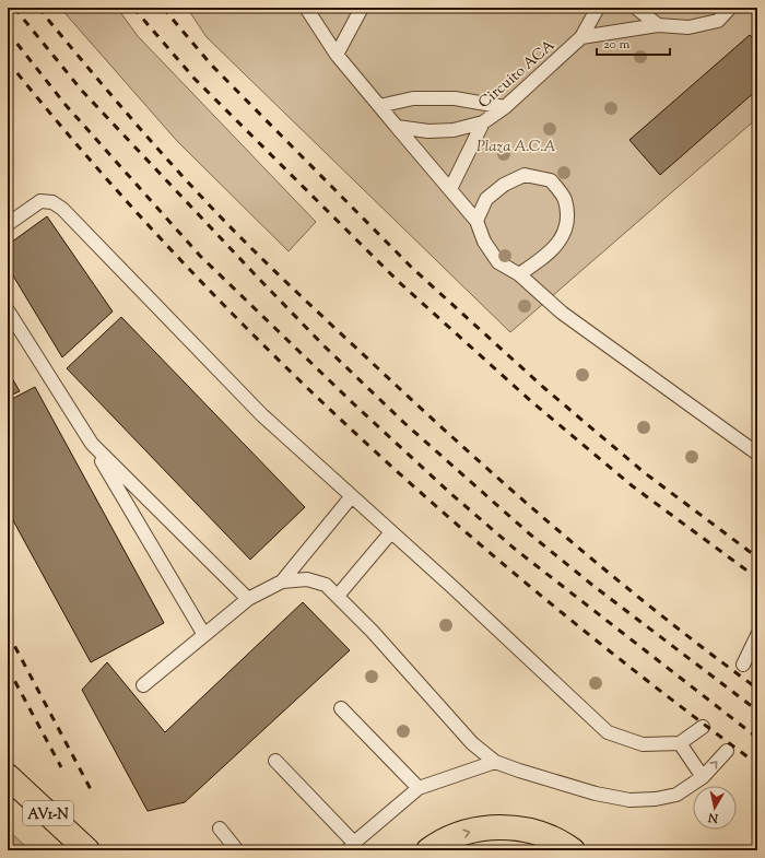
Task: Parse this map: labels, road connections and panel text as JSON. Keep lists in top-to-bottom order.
{
  "streets": {
    "highway": ["AV1-N"],
    "lane": ["Circuito ACA"]
  },
  "parks": ["Plaza A.C.A"],
  "scale_bar": "20 m",
  "north": "bottom"
}
